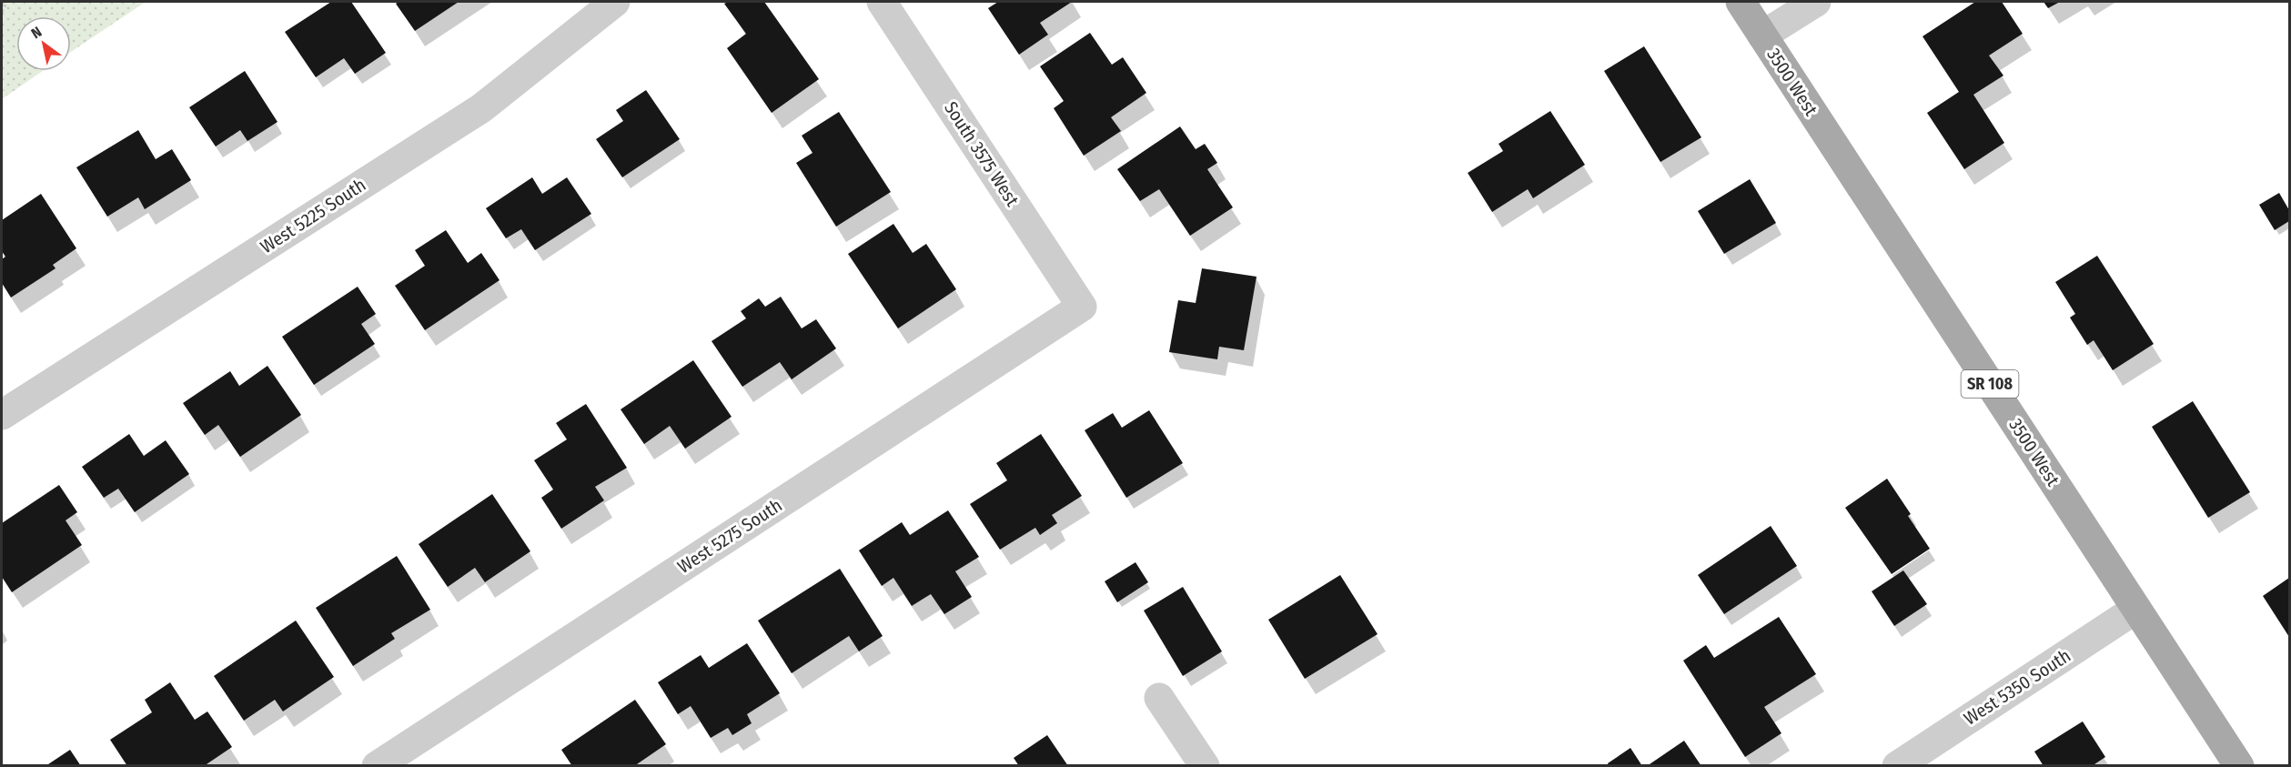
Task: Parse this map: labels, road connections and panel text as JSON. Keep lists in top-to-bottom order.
{
  "streets": {
    "main road": ["3500 West", "SR 108"],
    "street": [
      "South 3575 West",
      "West 5225 South",
      "West 5275 South",
      "West 5350 South"
    ]
  },
  "crossings": [
    ["3500 West", "West 5350 South"],
    ["South 3575 West", "West 5275 South"]
  ],
  "north": "top left"
}
